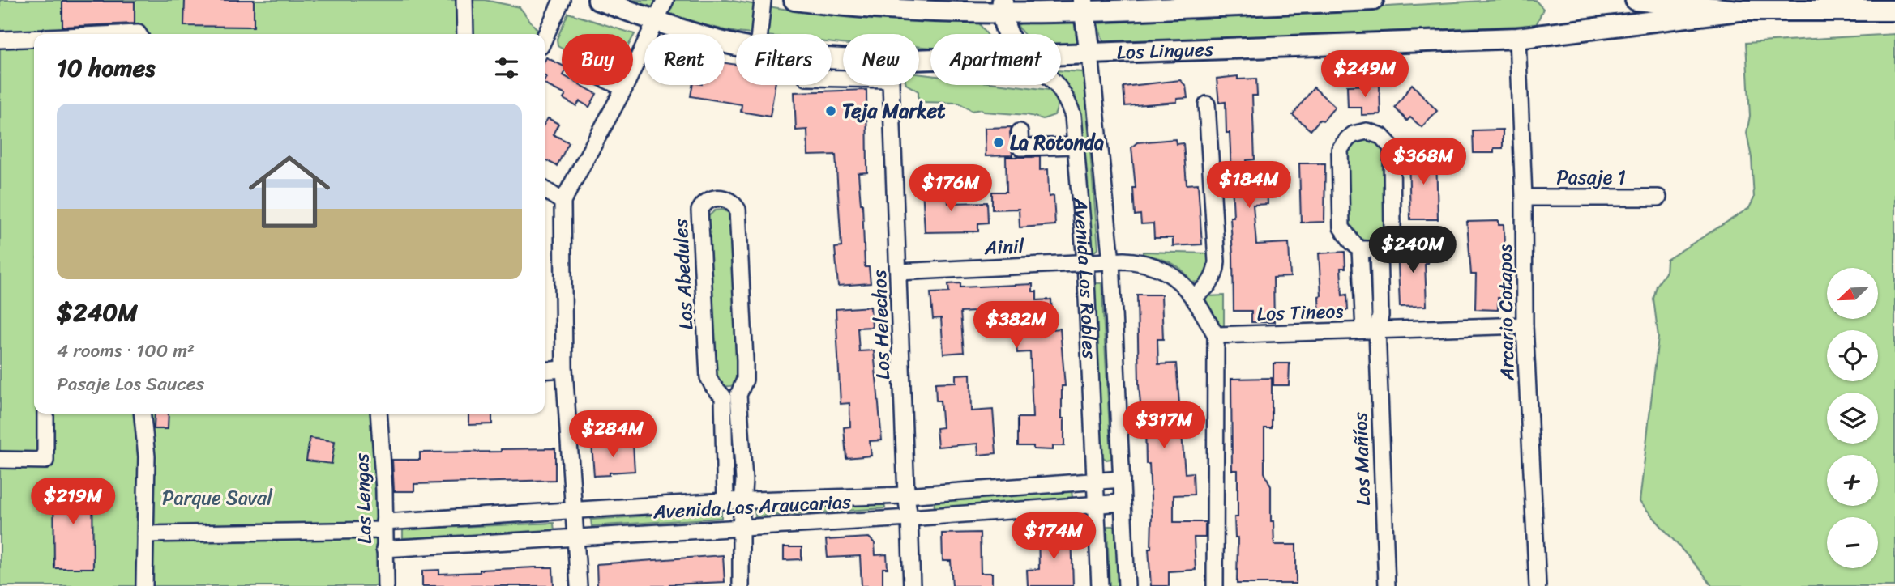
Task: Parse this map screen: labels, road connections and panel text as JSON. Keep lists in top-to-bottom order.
{
  "streets": {
    "main road": ["Los Lingues", "Avenida Los Robles"],
    "street": [
      "Pasaje 1",
      "Ainil",
      "Los Abedules",
      "Los Tineos",
      "Arcario Cotapos",
      "Los Helechos",
      "Los Mañíos",
      "Las Lengas",
      "Avenida Las Araucarias"
    ]
  },
  "crossings": [
    ["Los Lingues", "Avenida Los Robles"],
    ["Los Lingues", "Arcario Cotapos"],
    ["Pasaje 1", "Arcario Cotapos"],
    ["Ainil", "Avenida Los Robles"],
    ["Ainil", "Los Helechos"],
    ["Los Abedules", "Avenida Las Araucarias"],
    ["Avenida Los Robles", "Avenida Las Araucarias"],
    ["Los Tineos", "Arcario Cotapos"],
    ["Los Tineos", "Los Mañíos"],
    ["Los Helechos", "Avenida Las Araucarias"],
    ["Las Lengas", "Avenida Las Araucarias"]
  ],
  "parks": ["Parque Saval"],
  "places": ["Teja Market", "La Rotonda"],
  "north": "bottom left",
  "page": {
    "chip": [
      "Buy",
      "Rent",
      "Filters",
      "New",
      "Apartment"
    ],
    "heading": "10 homes",
    "price": [
      "$249M",
      "$368M",
      "$184M",
      "$176M",
      "$240M",
      "$382M",
      "$317M",
      "$284M",
      "$219M",
      "$174M"
    ],
    "list": [
      {
        "name": "$240M",
        "note": "4 rooms · 100 m² · Pasaje Los Sauces"
      }
    ],
    "map_buttons": ["+", "−"]
  }
}
